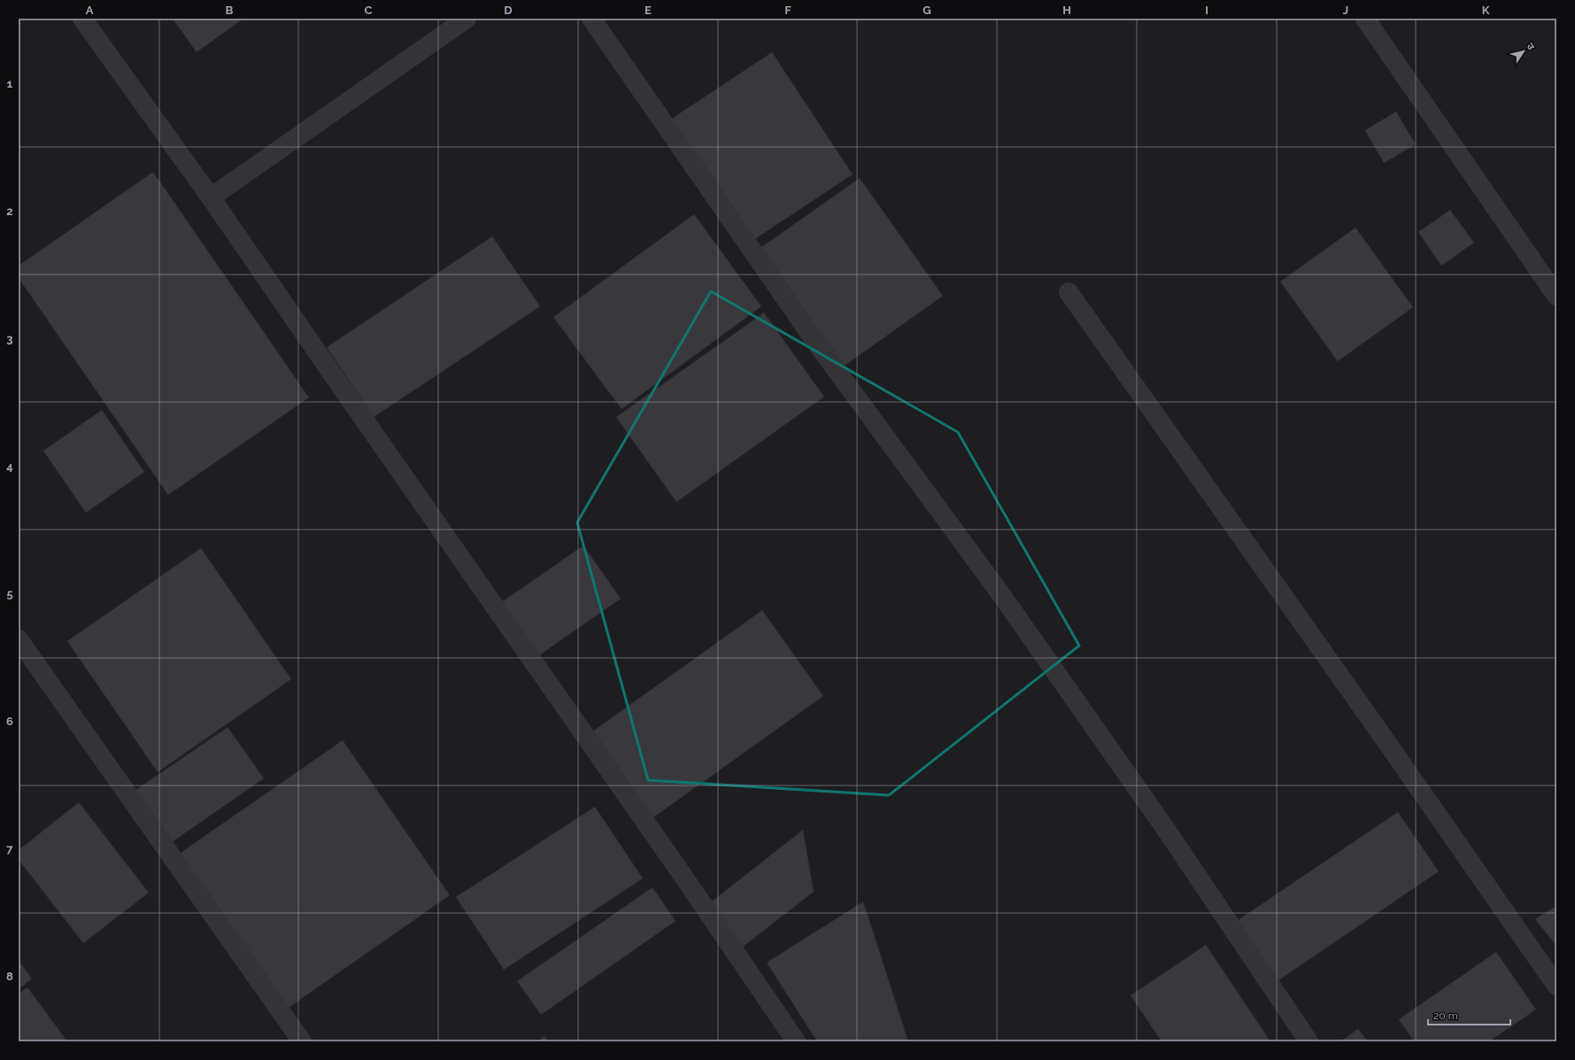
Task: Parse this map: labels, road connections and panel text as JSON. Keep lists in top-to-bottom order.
{
  "scale_bar": "20 m",
  "north": "top right",
  "grid": {
    "columns": [
      "A",
      "B",
      "C",
      "D",
      "E",
      "F",
      "G",
      "H",
      "I",
      "J",
      "K"
    ],
    "rows": [
      "1",
      "2",
      "3",
      "4",
      "5",
      "6",
      "7",
      "8"
    ]
  }
}
